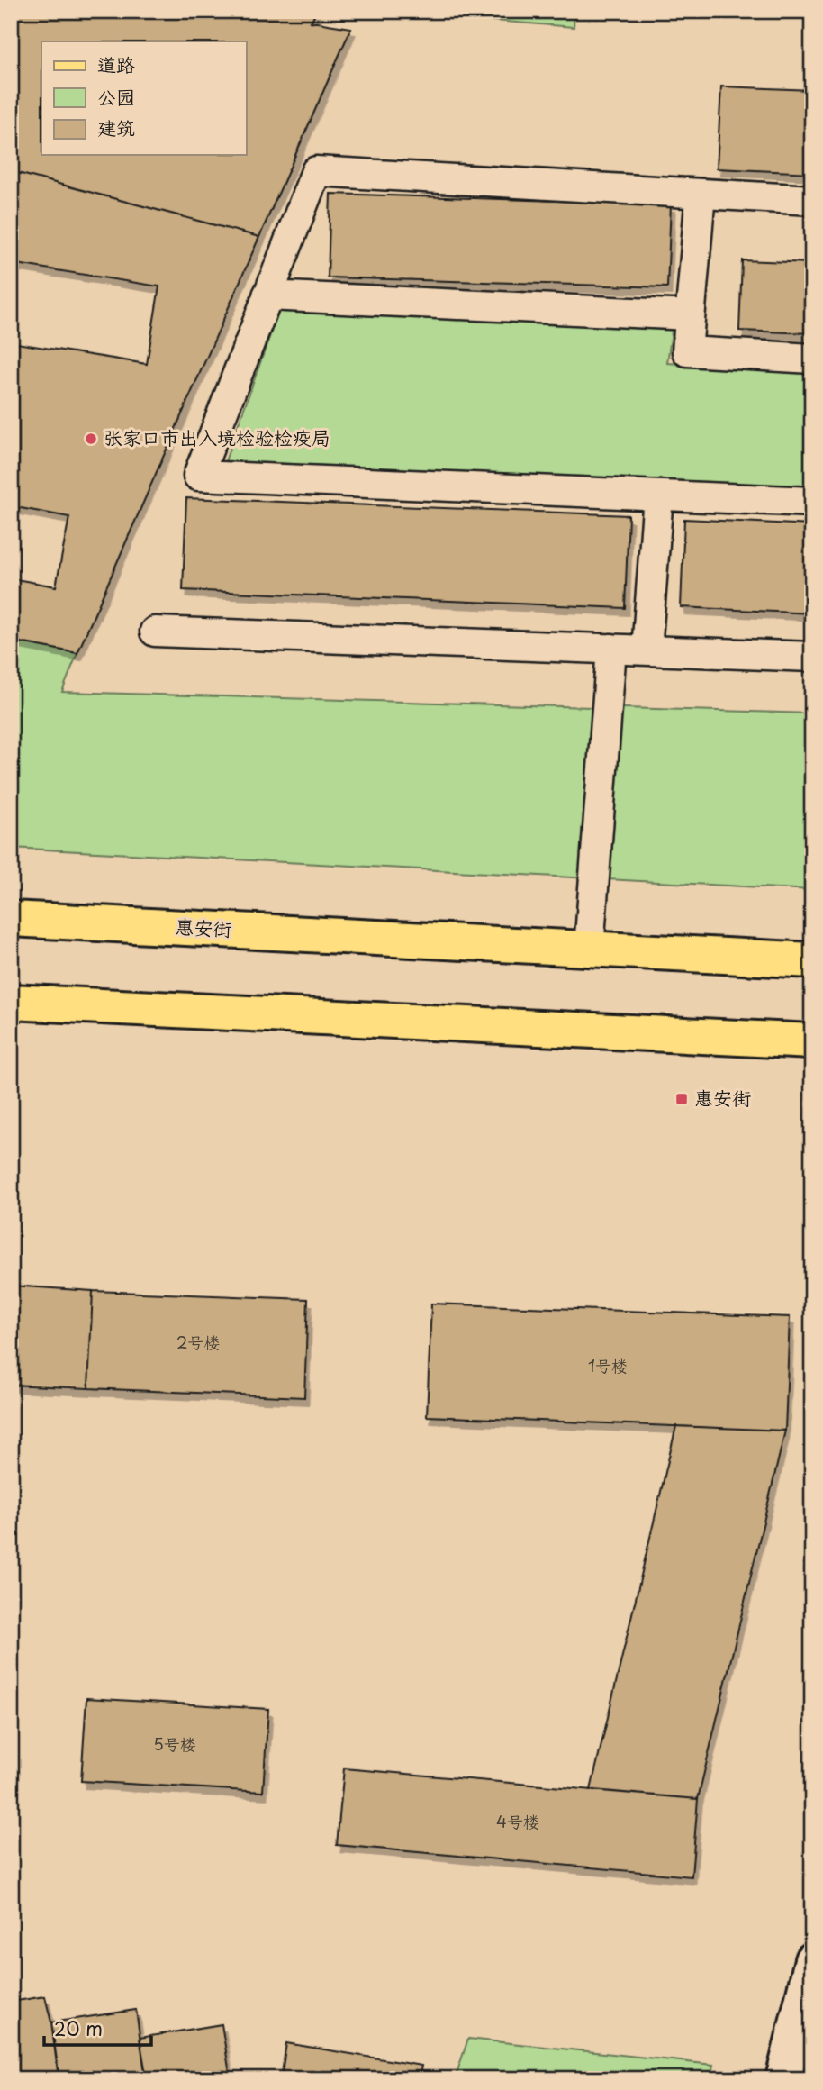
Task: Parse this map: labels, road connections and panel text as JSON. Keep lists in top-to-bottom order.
{
  "streets": {
    "main road": ["惠安街"]
  },
  "places": {
    "other": ["张家口市出入境检验检疫局"],
    "transit": ["惠安街"]
  },
  "house_numbers": [
    "2号楼",
    "1号楼",
    "5号楼",
    "4号楼"
  ],
  "legend": ["道路", "公园", "建筑"],
  "scale_bar": "20 m"
}
